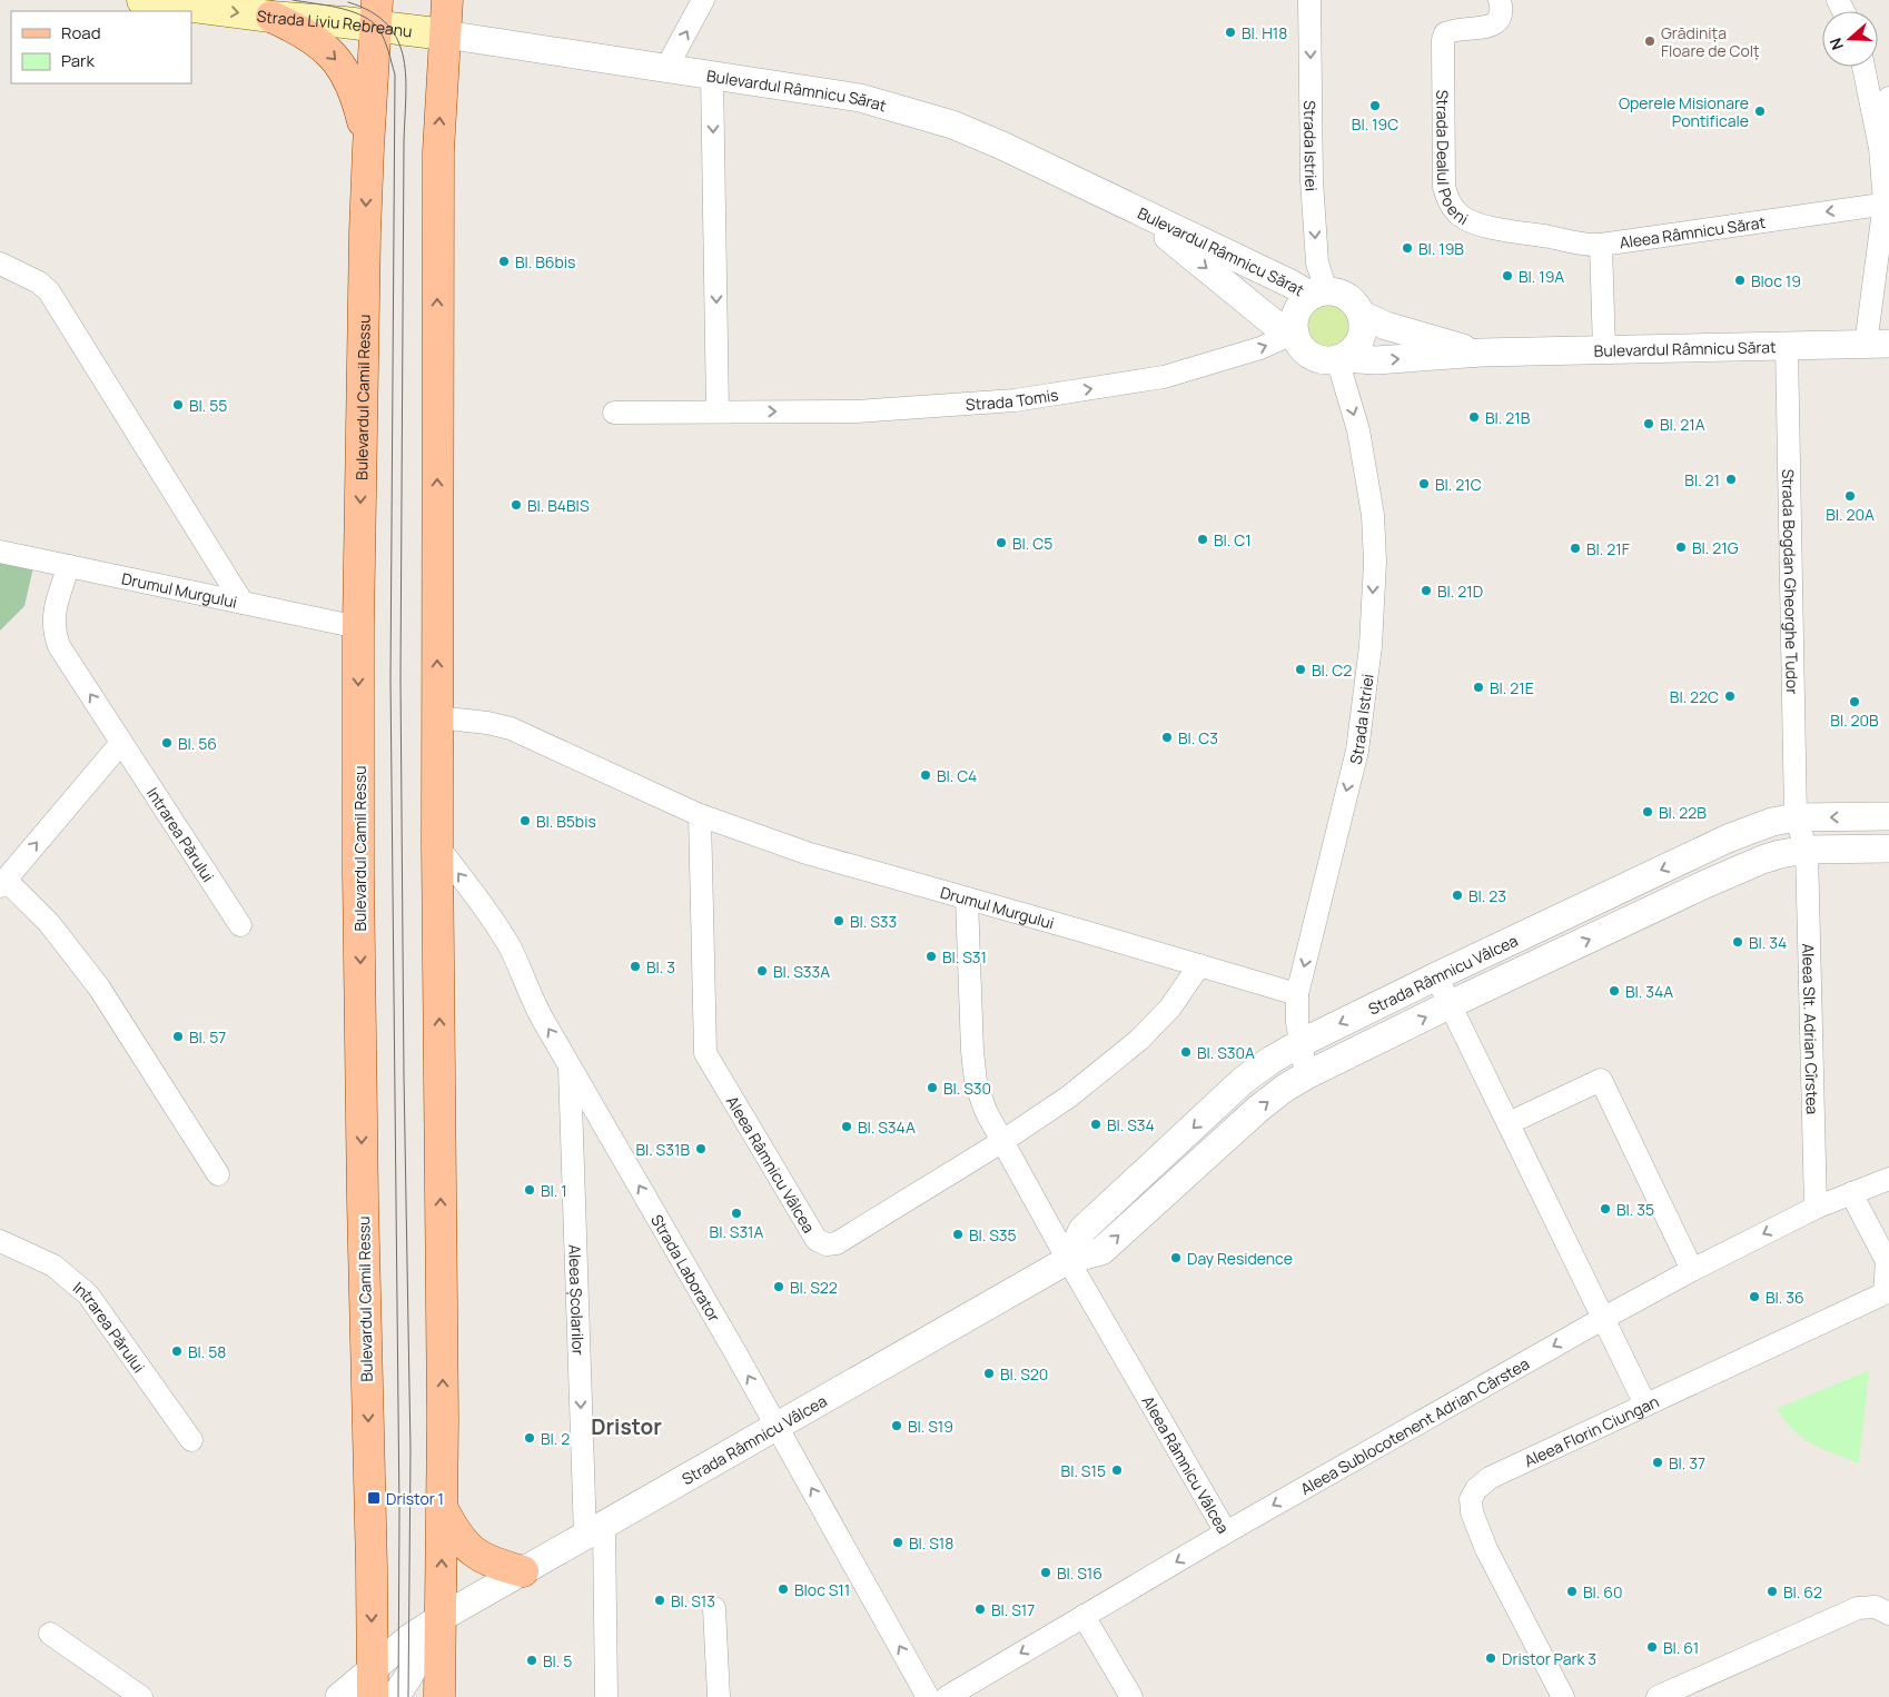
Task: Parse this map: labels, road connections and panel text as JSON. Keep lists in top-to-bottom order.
{
  "streets": {
    "main road": ["Strada Liviu Rebreanu", "Bulevardul Camil Ressu"],
    "street": [
      "Bulevardul Râmnicu Sărat",
      "Strada Istriei",
      "Strada Dealul Poeni",
      "Aleea Râmnicu Sărat",
      "Strada Tomis",
      "Strada Bogdan Gheorghe Tudor",
      "Drumul Murgului",
      "Intrarea Părului",
      "Strada Râmnicu Vâlcea",
      "Aleea Slt. Adrian Cîrstea",
      "Aleea Râmnicu Vâlcea",
      "Strada Laborator",
      "Aleea Școlarilor",
      "Aleea Sublocotenent Adrian Cârstea",
      "Aleea Florin Ciungan"
    ]
  },
  "crossings": [
    ["Strada Liviu Rebreanu", "Bulevardul Râmnicu Sărat"],
    ["Strada Liviu Rebreanu", "Bulevardul Camil Ressu"],
    ["Bulevardul Râmnicu Sărat", "Strada Istriei"],
    ["Bulevardul Râmnicu Sărat", "Aleea Râmnicu Sărat"],
    ["Bulevardul Râmnicu Sărat", "Strada Tomis"],
    ["Bulevardul Râmnicu Sărat", "Strada Bogdan Gheorghe Tudor"],
    ["Strada Istriei", "Strada Tomis"],
    ["Strada Istriei", "Drumul Murgului"],
    ["Strada Istriei", "Strada Râmnicu Vâlcea"],
    ["Strada Dealul Poeni", "Aleea Râmnicu Sărat"],
    ["Bulevardul Camil Ressu", "Drumul Murgului"],
    ["Bulevardul Camil Ressu", "Strada Râmnicu Vâlcea"],
    ["Strada Bogdan Gheorghe Tudor", "Strada Râmnicu Vâlcea"],
    ["Strada Bogdan Gheorghe Tudor", "Aleea Slt. Adrian Cîrstea"],
    ["Drumul Murgului", "Intrarea Părului"],
    ["Drumul Murgului", "Aleea Râmnicu Vâlcea"],
    ["Strada Râmnicu Vâlcea", "Aleea Slt. Adrian Cîrstea"],
    ["Strada Râmnicu Vâlcea", "Aleea Râmnicu Vâlcea"],
    ["Strada Râmnicu Vâlcea", "Strada Laborator"],
    ["Strada Râmnicu Vâlcea", "Aleea Școlarilor"],
    ["Aleea Slt. Adrian Cîrstea", "Aleea Sublocotenent Adrian Cârstea"],
    ["Aleea Râmnicu Vâlcea", "Aleea Sublocotenent Adrian Cârstea"],
    ["Strada Laborator", "Aleea Școlarilor"]
  ],
  "one_way": [
    "Strada Liviu Rebreanu",
    "Strada Istriei",
    "Aleea Râmnicu Sărat",
    "Strada Tomis",
    "Strada Laborator",
    "Aleea Școlarilor",
    "Aleea Sublocotenent Adrian Cârstea"
  ],
  "districts": ["Dristor"],
  "places": {
    "other": [
      "Bl. H18",
      "Grădinița Floare de Colț",
      "Bl. 19C",
      "Operele Misionare Pontificale",
      "Bl. 19B",
      "Bl. B6bis",
      "Bl. 19A",
      "Bloc 19",
      "Bl. 55",
      "Bl. 21B",
      "Bl. 21A",
      "Bl. 21",
      "Bl. 21C",
      "Bl. 20A",
      "Bl. B4BIS",
      "Bl. C1",
      "Bl. C5",
      "Bl. 21G",
      "Bl. 21F",
      "Bl. 21D",
      "Bl. C2",
      "Bl. 21E",
      "Bl. 22C",
      "Bl. 20B",
      "Bl. C3",
      "Bl. 56",
      "Bl. C4",
      "Bl. 22B",
      "Bl. B5bis",
      "Bl. 23",
      "Bl. S33",
      "Bl. 34",
      "Bl. S31",
      "Bl. 3",
      "Bl. S33A",
      "Bl. 34A",
      "Bl. 57",
      "Bl. S30A",
      "Bl. S30",
      "Bl. S34",
      "Bl. S34A",
      "Bl. S31B",
      "Bl. 1",
      "Bl. 35",
      "Bl. S31A",
      "Bl. S35",
      "Day Residence",
      "Bl. S22",
      "Bl. 36",
      "Bl. 58",
      "Bl. S20",
      "Bl. S19",
      "Bl. 2",
      "Bl. 37",
      "Bl. S15",
      "Bl. S18",
      "Bl. S16",
      "Bloc S11",
      "Bl. 60",
      "Bl. 62",
      "Bl. S13",
      "Bl. S17",
      "Bl. 61",
      "Dristor Park 3",
      "Bl. 5"
    ],
    "transit": ["Dristor 1"]
  },
  "legend": ["Road", "Park"],
  "north": "left"
}
